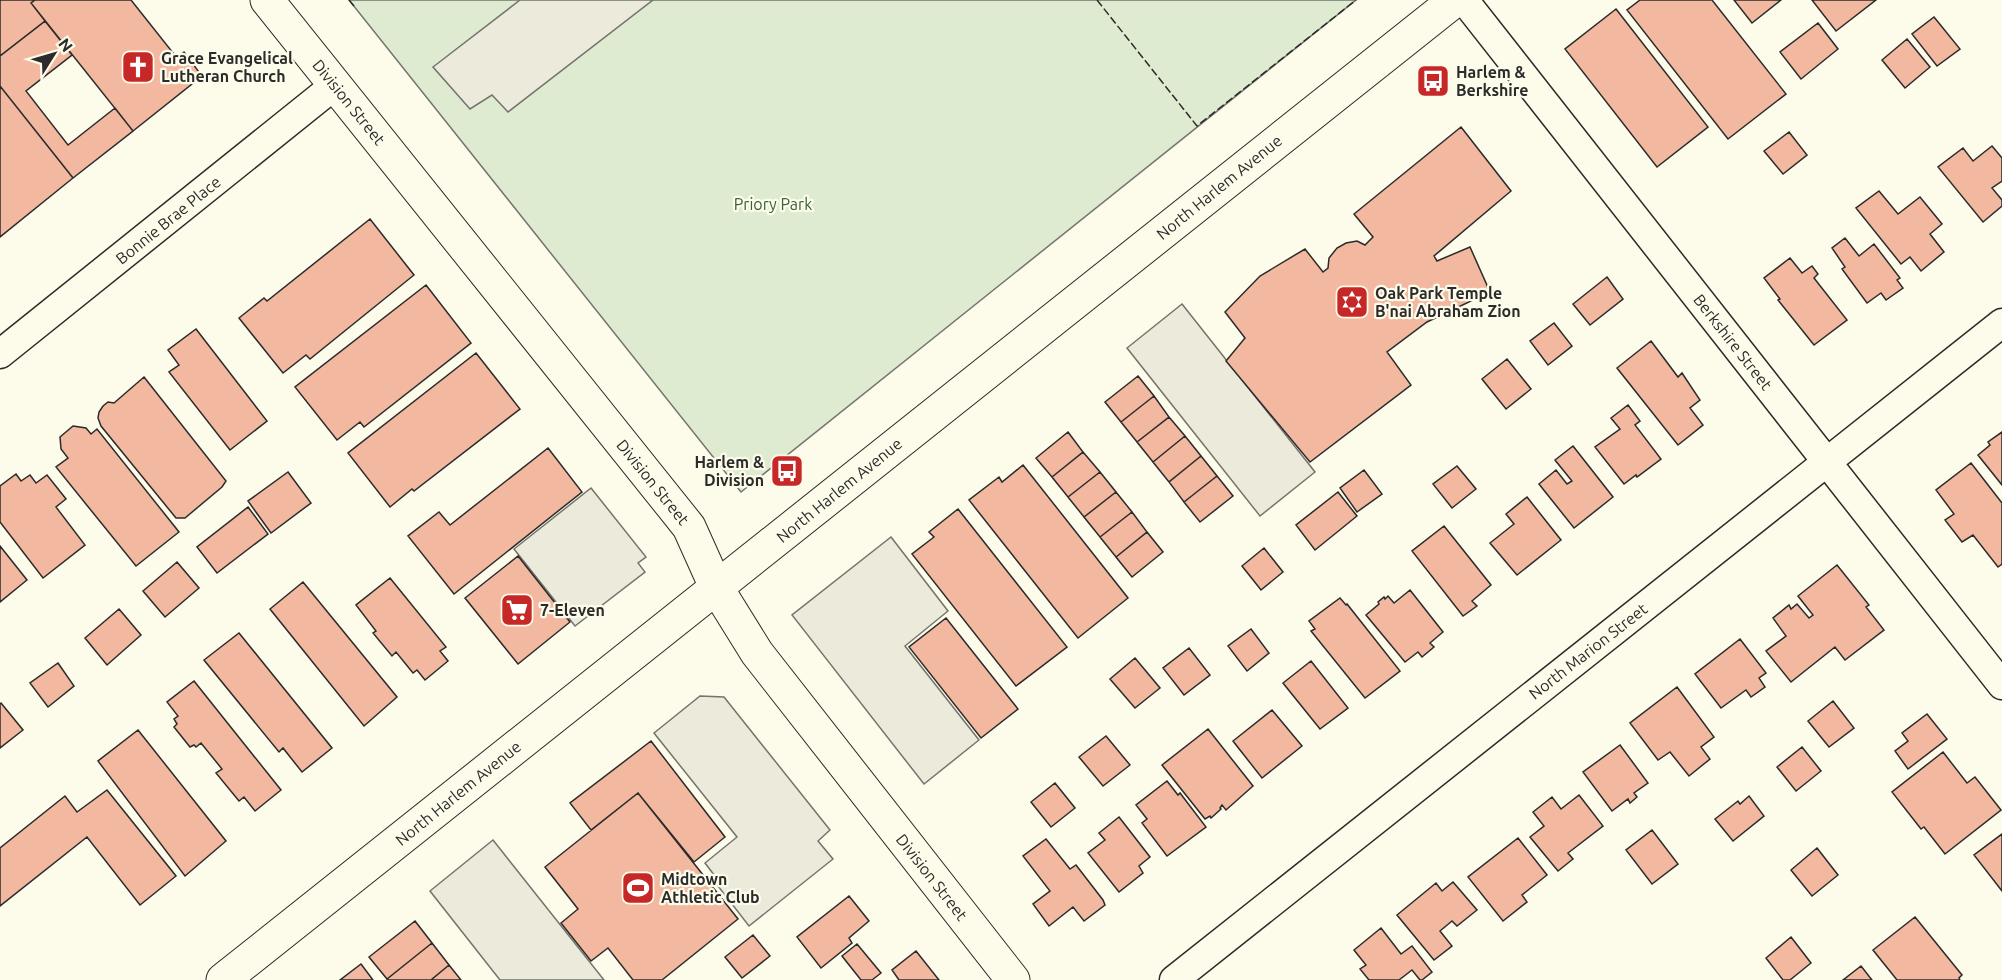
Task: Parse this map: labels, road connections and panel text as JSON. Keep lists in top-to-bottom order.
{
  "streets": {
    "main road": ["Division Street", "North Harlem Avenue"],
    "street": ["Bonnie Brae Place", "Berkshire Street", "North Marion Street"]
  },
  "crossings": [
    ["Division Street", "North Harlem Avenue"],
    ["Division Street", "Bonnie Brae Place"],
    ["Berkshire Street", "North Marion Street"]
  ],
  "parks": ["Priory Park"],
  "places": {
    "church": ["Grace Evangelical Lutheran Church"],
    "bus stop": ["Harlem & Berkshire", "Harlem & Division"],
    "synagogue": ["Oak Park Temple B'nai Abraham Zion"],
    "supermarket": ["7-Eleven"],
    "sports": ["Midtown Athletic Club"]
  },
  "north": "top right"
}
